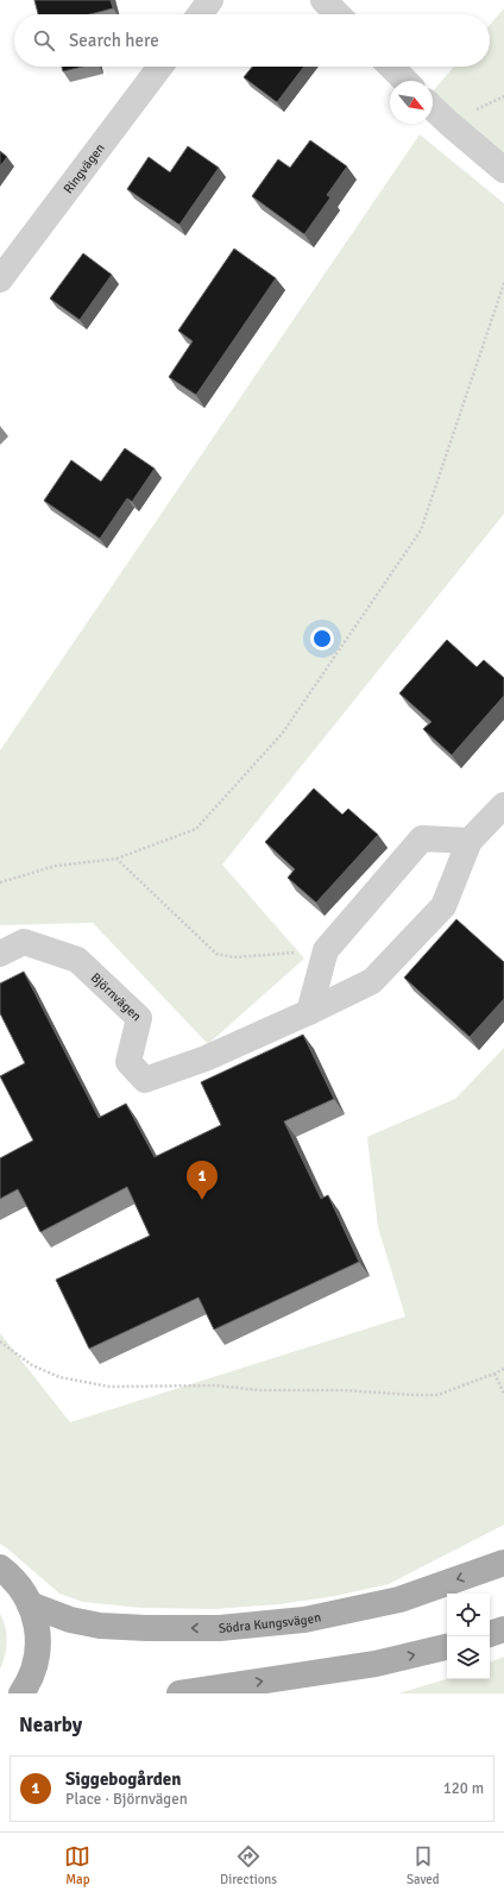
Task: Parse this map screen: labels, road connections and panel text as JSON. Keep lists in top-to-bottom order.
{
  "streets": {
    "main road": ["Södra Kungsvägen"],
    "street": ["Ringvägen", "Björnvägen"]
  },
  "north": "bottom right",
  "page": {
    "search": "Search here",
    "pins": "1",
    "heading": "Nearby",
    "list": [
      {
        "mark": "1",
        "name": "Siggebogården",
        "note": "Place · Björnvägen",
        "value": "120 m"
      }
    ],
    "nav": ["Map", "Directions", "Saved"]
  }
}
